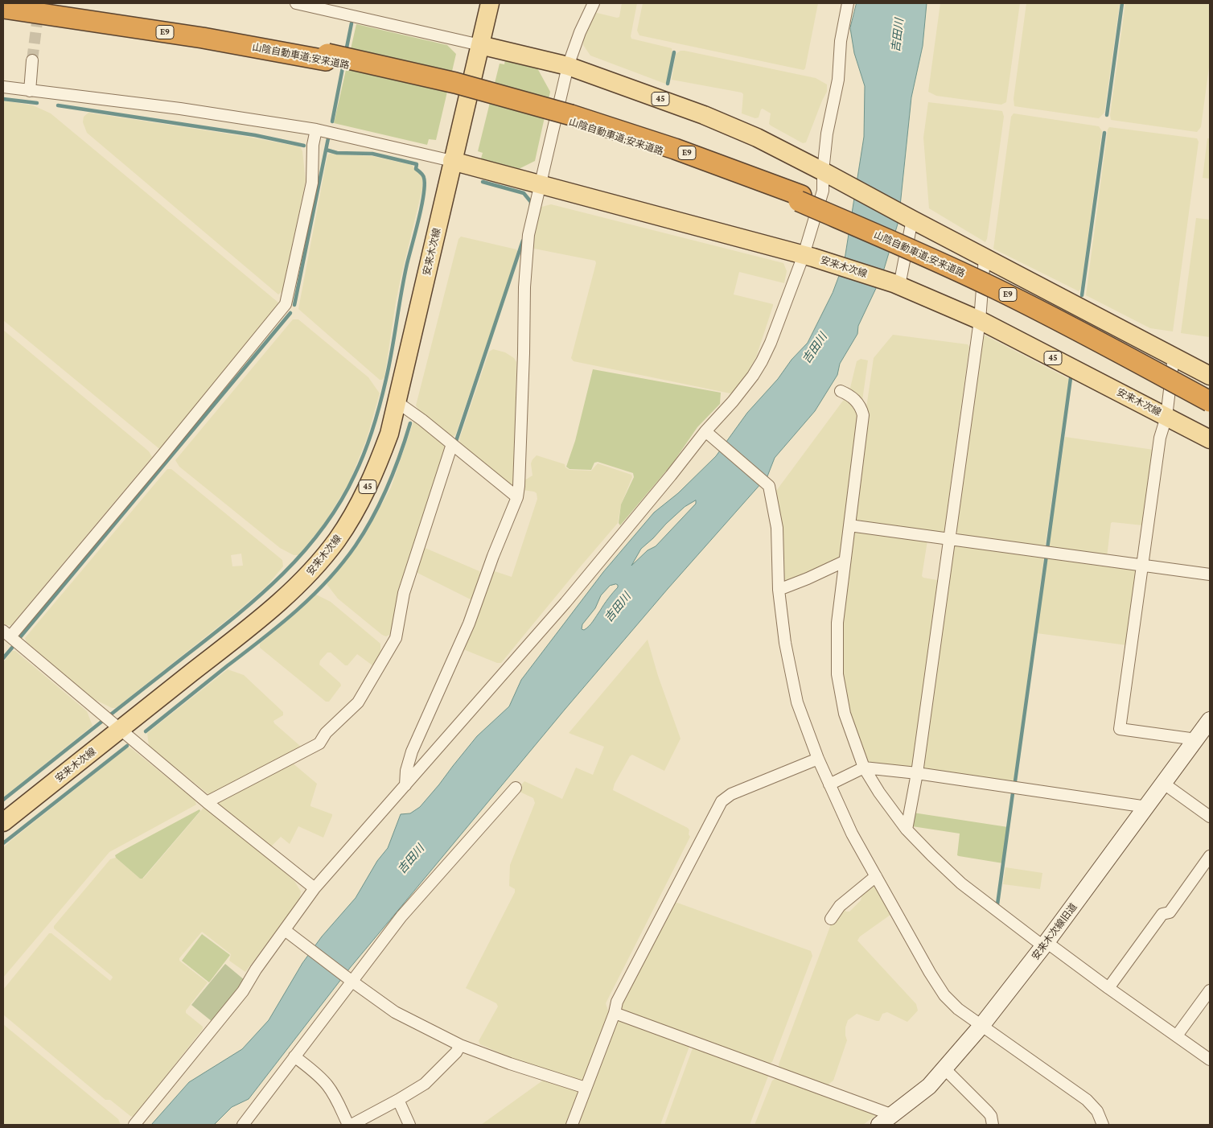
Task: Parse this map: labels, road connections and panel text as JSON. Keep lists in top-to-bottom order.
{
  "streets": {
    "highway": ["E9", "山陰自動車道;安来道路"],
    "main road": ["45", "安来木次線"],
    "street": ["安来木次線旧道"]
  },
  "crossings": [
    ["45", "安来木次線"]
  ],
  "water": ["吉田川"]
}
